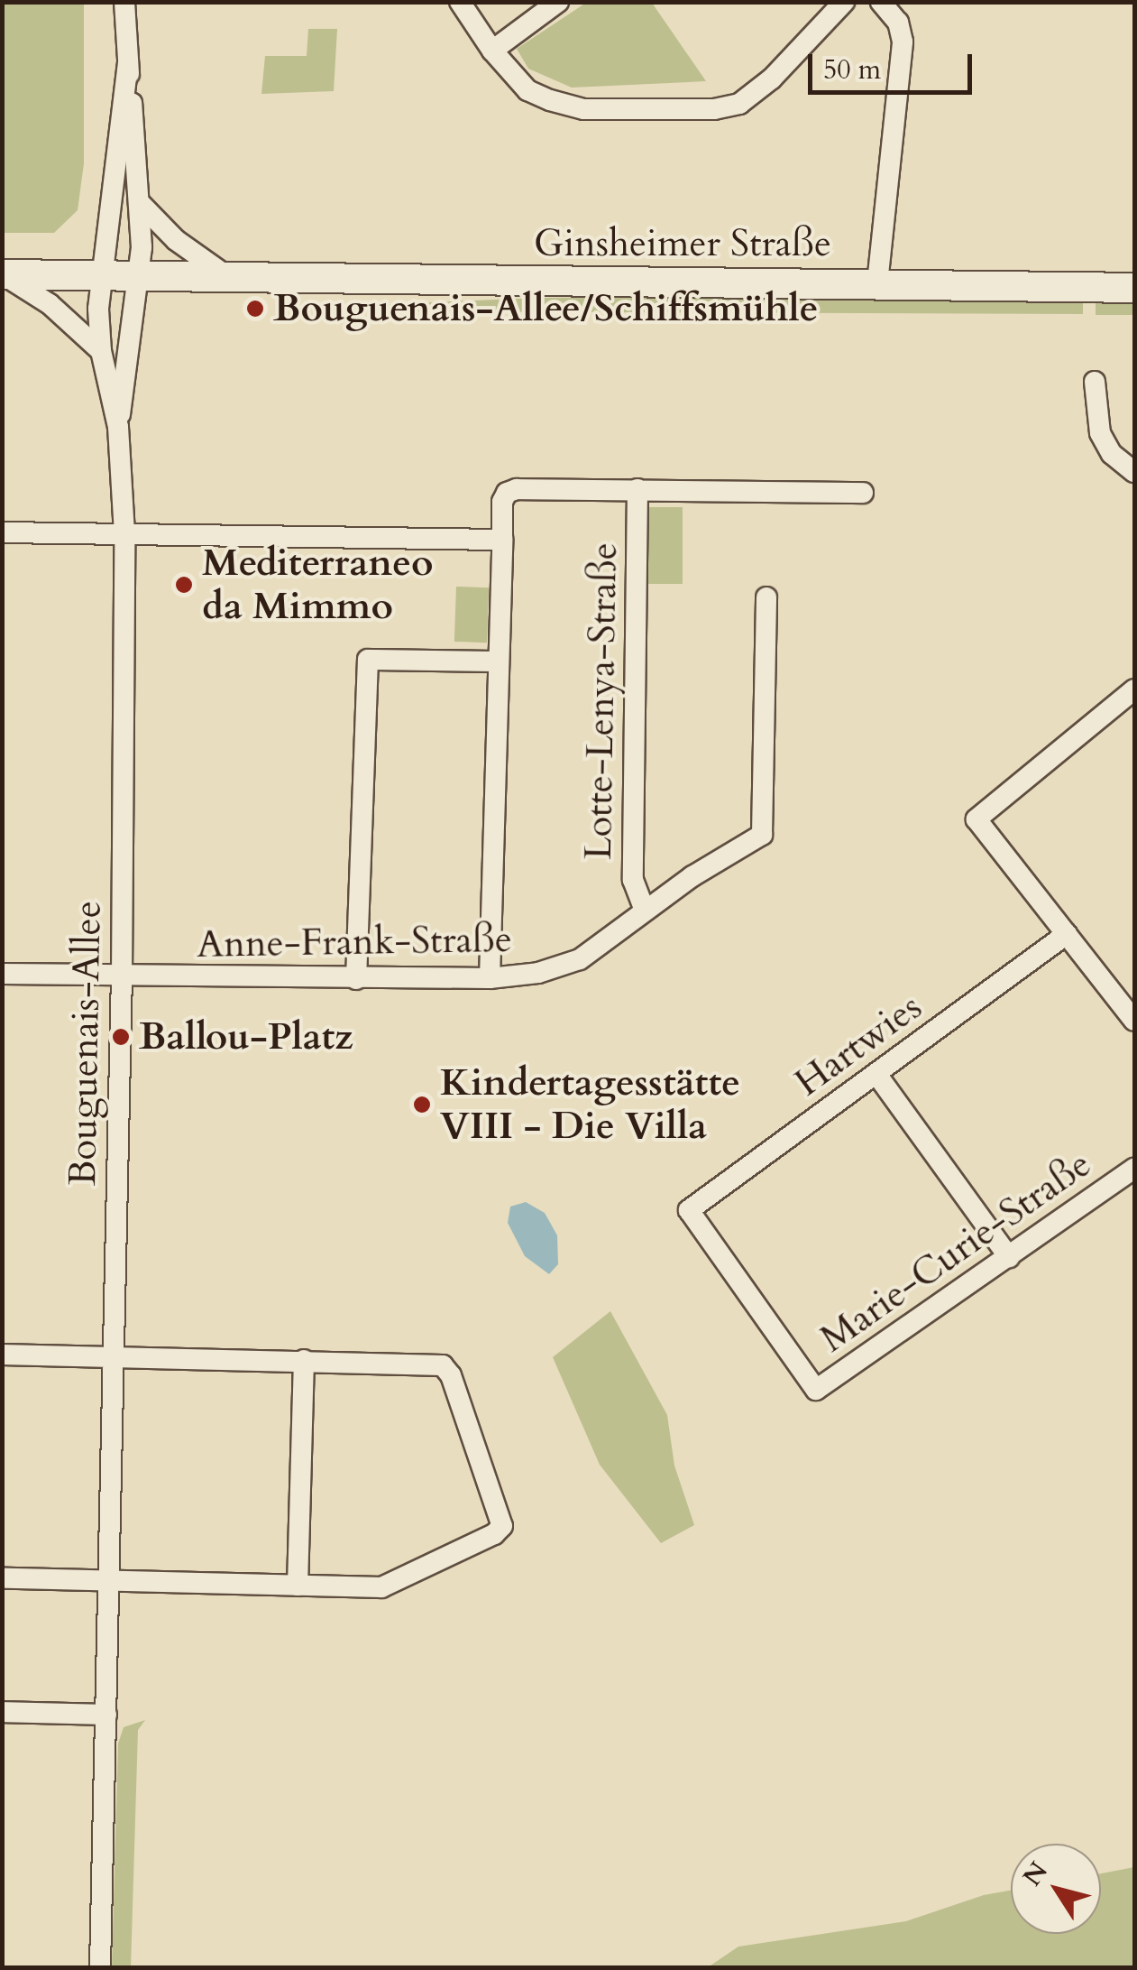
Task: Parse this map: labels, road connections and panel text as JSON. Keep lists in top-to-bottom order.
{
  "streets": {
    "main road": ["Ginsheimer Straße"],
    "street": [
      "Lotte-Lenya-Straße",
      "Anne-Frank-Straße",
      "Bouguenais-Allee",
      "Hartwies",
      "Marie-Curie-Straße"
    ]
  },
  "crossings": [
    ["Ginsheimer Straße", "Bouguenais-Allee"],
    ["Lotte-Lenya-Straße", "Anne-Frank-Straße"],
    ["Anne-Frank-Straße", "Bouguenais-Allee"],
    ["Hartwies", "Marie-Curie-Straße"]
  ],
  "places": [
    "Bouguenais-Allee/Schiffsmühle",
    "Mediterraneo da Mimmo",
    "Ballou-Platz",
    "Kindertagesstätte VIII - Die Villa"
  ],
  "scale_bar": "50 m",
  "north": "top left"
}
